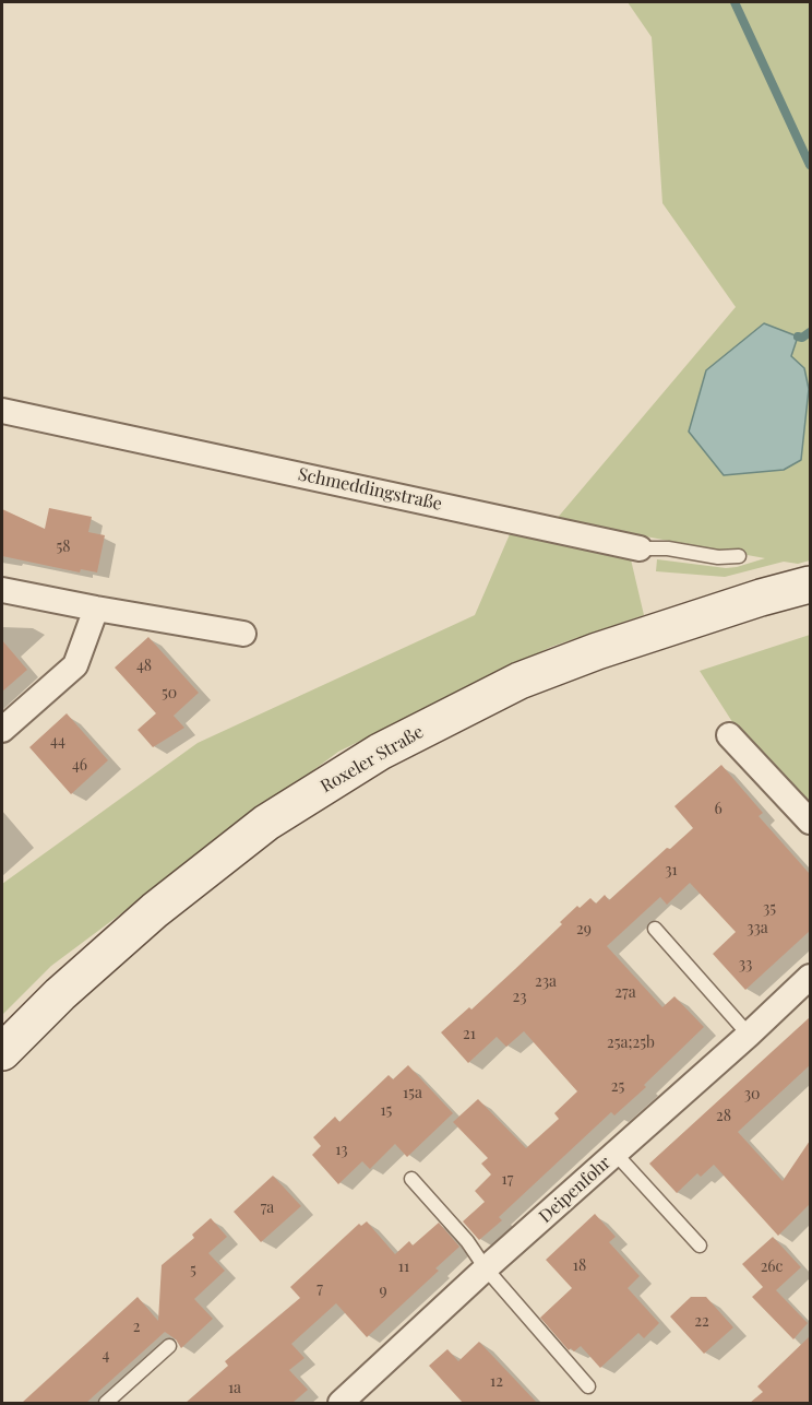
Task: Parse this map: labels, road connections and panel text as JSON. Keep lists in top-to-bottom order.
{
  "streets": {
    "main road": ["Roxeler Straße"],
    "street": ["Schmeddingstraße", "Deipenfohr"]
  },
  "house_numbers": [
    "58",
    "48",
    "50",
    "44",
    "46",
    "6",
    "31",
    "35",
    "33a",
    "29",
    "33",
    "23a",
    "27a",
    "23",
    "21",
    "25a;25b",
    "25",
    "15a",
    "30",
    "15",
    "28",
    "13",
    "17",
    "7a",
    "18",
    "11",
    "26c",
    "5",
    "7",
    "9",
    "22",
    "2",
    "4",
    "12",
    "1a"
  ]
}
